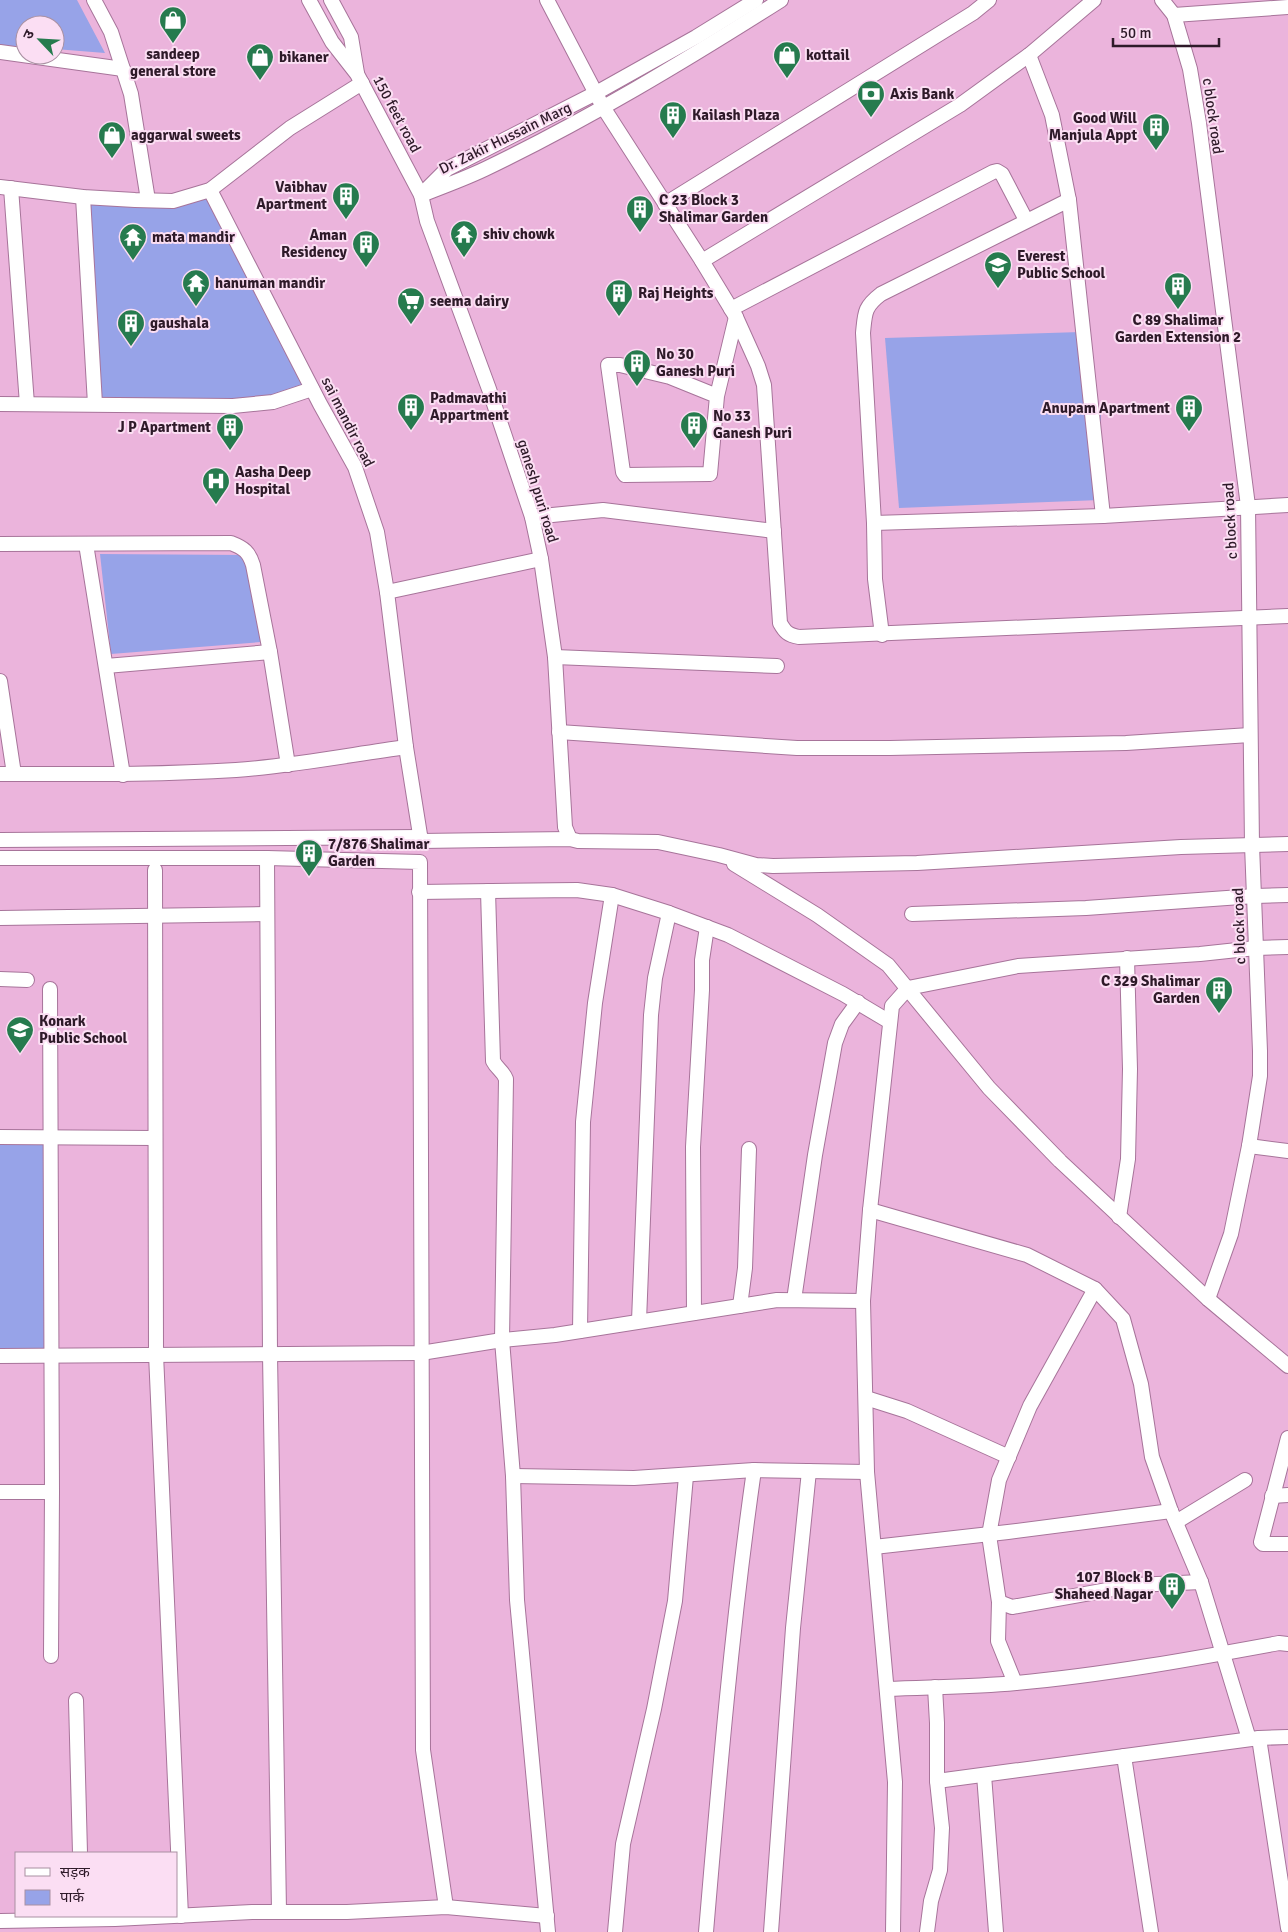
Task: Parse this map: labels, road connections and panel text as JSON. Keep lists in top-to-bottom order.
{
  "streets": {
    "street": [
      "150 feet road",
      "c block road",
      "Dr. Zakir Hussain Marg",
      "sai mandir road",
      "ganesh puri road"
    ]
  },
  "crossings": [
    ["150 feet road", "Dr. Zakir Hussain Marg"],
    ["150 feet road", "ganesh puri road"],
    ["Dr. Zakir Hussain Marg", "ganesh puri road"]
  ],
  "places": {
    "shop": [
      "sandeep general store",
      "kottail",
      "bikaner",
      "aggarwal sweets"
    ],
    "bank": ["Axis Bank"],
    "building": [
      "Kailash Plaza",
      "Good Will Manjula Appt",
      "Vaibhav Apartment",
      "C 23 Block 3 Shalimar Garden",
      "Aman Residency",
      "C 89 Shalimar Garden Extension 2",
      "Raj Heights",
      "gaushala",
      "No 30 Ganesh Puri",
      "Padmavathi Appartment",
      "Anupam Apartment",
      "No 33 Ganesh Puri",
      "J P Apartment",
      "7/876 Shalimar Garden",
      "C 329 Shalimar Garden",
      "107 Block B Shaheed Nagar"
    ],
    "temple": ["shiv chowk", "mata mandir", "hanuman mandir"],
    "school or university": ["Everest Public School", "Konark Public School"],
    "supermarket": ["seema dairy"],
    "hospital": ["Aasha Deep Hospital"]
  },
  "legend": ["सड़क", "पार्क"],
  "scale_bar": "50 m",
  "north": "top left"
}
